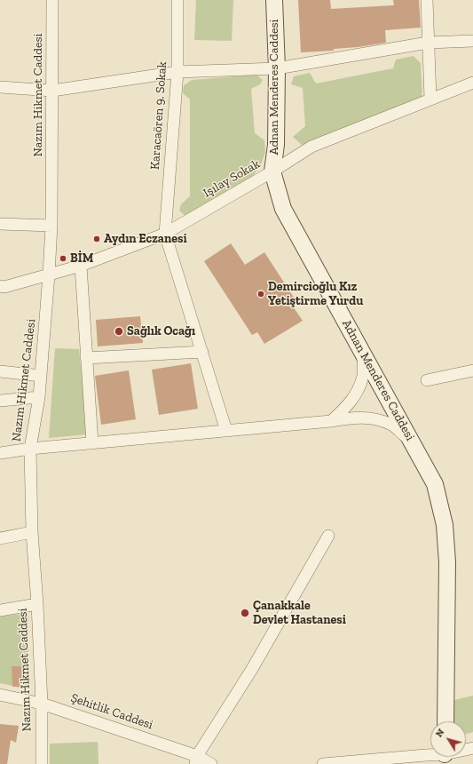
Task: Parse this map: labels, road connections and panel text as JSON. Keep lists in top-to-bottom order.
{
  "streets": {
    "street": [
      "Adnan Menderes Caddesi",
      "Nazım Hikmet Caddesi",
      "Karacaören 9. Sokak",
      "Işılay Sokak",
      "Şehitlik Caddesi"
    ]
  },
  "crossings": [
    ["Adnan Menderes Caddesi", "Işılay Sokak"],
    ["Nazım Hikmet Caddesi", "Işılay Sokak"],
    ["Nazım Hikmet Caddesi", "Şehitlik Caddesi"],
    ["Karacaören 9. Sokak", "Işılay Sokak"]
  ],
  "places": [
    "Aydın Eczanesi",
    "BİM",
    "Demircioğlu Kız Yetiştirme Yurdu",
    "Sağlık Ocağı",
    "Çanakkale Devlet Hastanesi"
  ],
  "north": "top left"
}
